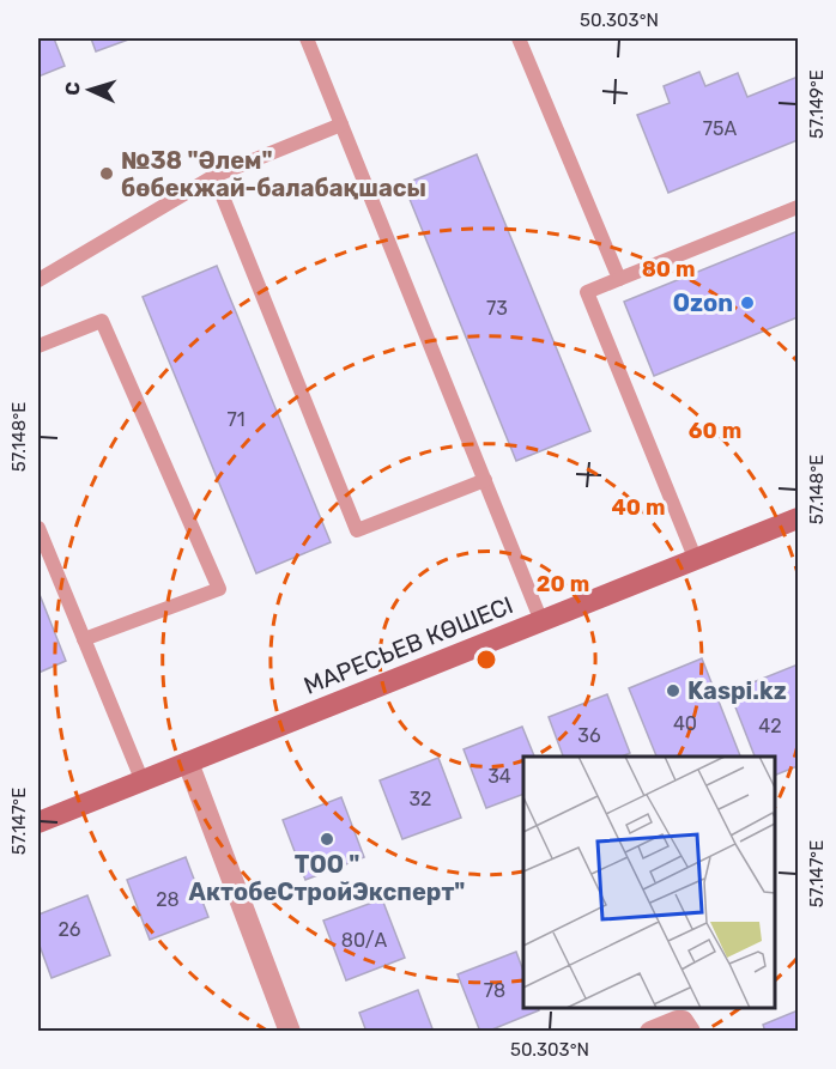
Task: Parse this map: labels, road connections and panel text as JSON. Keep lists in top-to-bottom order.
{
  "streets": {
    "main road": ["МАРЕСЬЕВ КӨШЕСІ"]
  },
  "places": [
    "№38 \"Әлем\" бөбекжай-балабақшасы",
    "Ozon",
    "Kaspi.kz",
    "ТОО \" АктобеСтройЭксперт\""
  ],
  "house_numbers": [
    "75А",
    "73",
    "71",
    "40",
    "42",
    "36",
    "34",
    "32",
    "28",
    "26",
    "80/А",
    "78"
  ],
  "north": "left",
  "coordinates": [
    "50.303°N",
    "57.149°E",
    "57.148°E",
    "57.147°E"
  ],
  "rings": [
    "80 m",
    "60 m",
    "40 m",
    "20 m"
  ]
}
